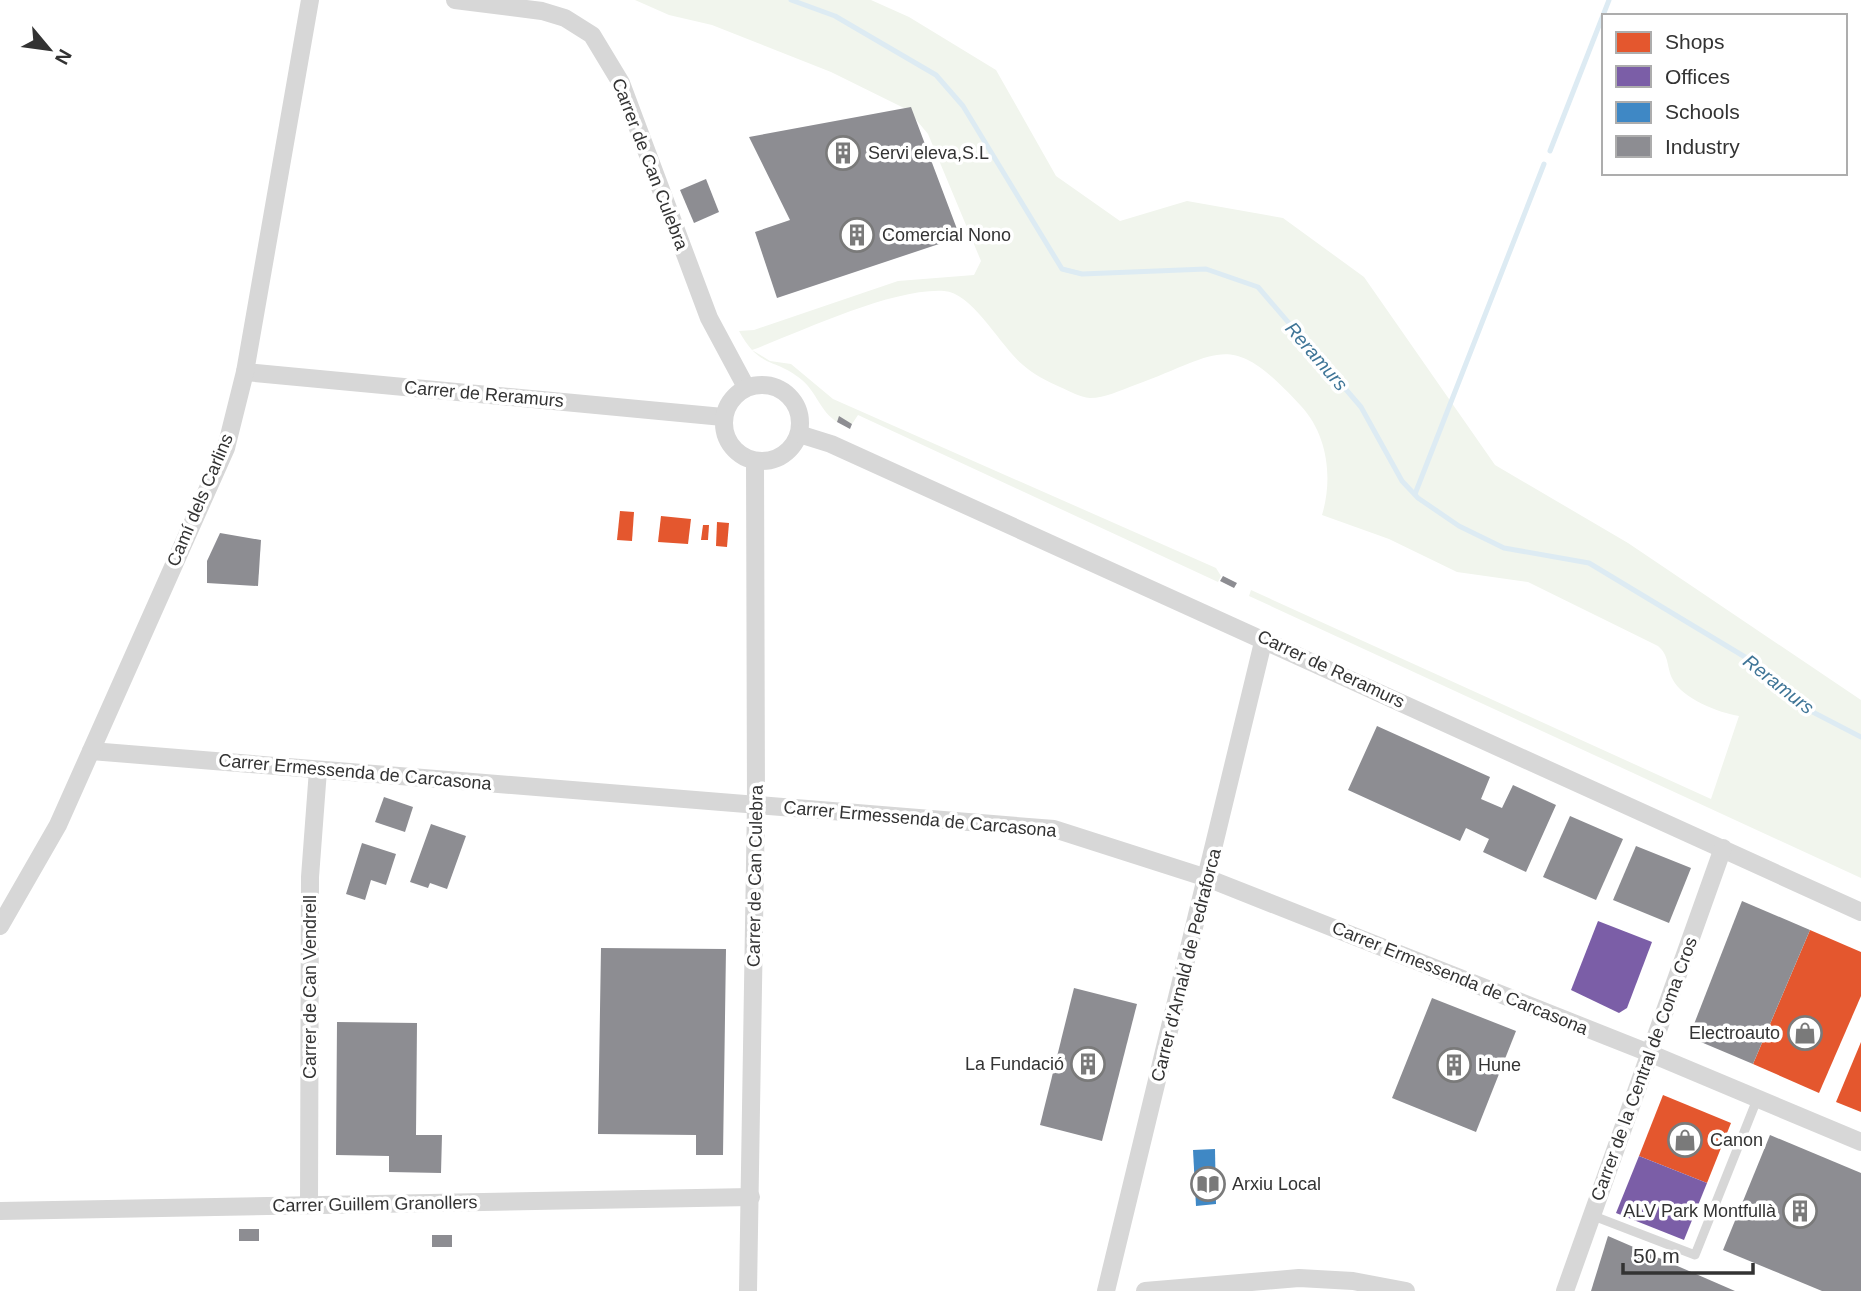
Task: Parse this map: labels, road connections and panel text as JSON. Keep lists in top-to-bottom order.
{
  "streets": {
    "street": [
      "Carrer de Can Culebra",
      "Carrer de Reramurs",
      "Camí dels Carlins",
      "Carrer Ermessenda de Carcasona",
      "Carrer d'Arnald de Pedraforca",
      "Carrer de Can Vendrell",
      "Carrer de la Central de Coma Cros",
      "Carrer Guillem Granollers"
    ]
  },
  "crossings": [
    ["Carrer de Can Culebra", "Carrer de Reramurs"],
    ["Carrer de Can Culebra", "Carrer Ermessenda de Carcasona"],
    ["Carrer de Can Culebra", "Carrer Guillem Granollers"],
    ["Carrer de Reramurs", "Camí dels Carlins"],
    ["Carrer de Reramurs", "Carrer d'Arnald de Pedraforca"],
    ["Carrer de Reramurs", "Carrer de la Central de Coma Cros"],
    ["Camí dels Carlins", "Carrer Ermessenda de Carcasona"],
    ["Carrer Ermessenda de Carcasona", "Carrer d'Arnald de Pedraforca"],
    ["Carrer Ermessenda de Carcasona", "Carrer de Can Vendrell"],
    ["Carrer Ermessenda de Carcasona", "Carrer de la Central de Coma Cros"],
    ["Carrer de Can Vendrell", "Carrer Guillem Granollers"]
  ],
  "water": ["Reramurs"],
  "places": {
    "building": [
      "Servi eleva,S.L",
      "Comercial Nono",
      "La Fundació",
      "Hune",
      "ALV Park Montfullà"
    ],
    "shop": ["Electroauto", "Canon"],
    "library": ["Arxiu Local"]
  },
  "legend": [
    "Shops",
    "Offices",
    "Schools",
    "Industry"
  ],
  "scale_bar": "50 m",
  "north": "bottom right"
}
